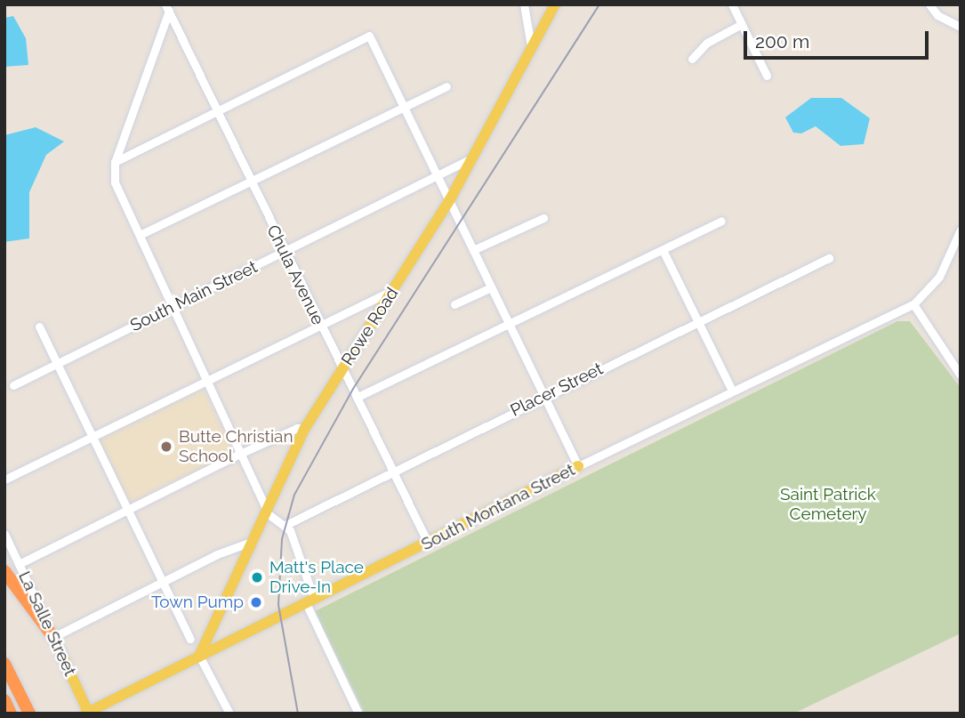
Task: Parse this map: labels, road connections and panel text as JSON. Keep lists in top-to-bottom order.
{
  "streets": {
    "main road": ["Rowe Road", "South Montana Street", "La Salle Street"],
    "street": ["Chula Avenue", "South Main Street", "Placer Street"]
  },
  "crossings": [
    ["Chula Avenue", "South Main Street"],
    ["Chula Avenue", "Rowe Road"],
    ["Chula Avenue", "Placer Street"],
    ["Chula Avenue", "South Montana Street"],
    ["South Main Street", "Rowe Road"],
    ["Rowe Road", "South Montana Street"],
    ["South Montana Street", "La Salle Street"]
  ],
  "parks": ["Saint Patrick Cemetery"],
  "places": ["Butte Christian School", "Matt's Place Drive-In", "Town Pump"],
  "scale_bar": "200 m"
}
